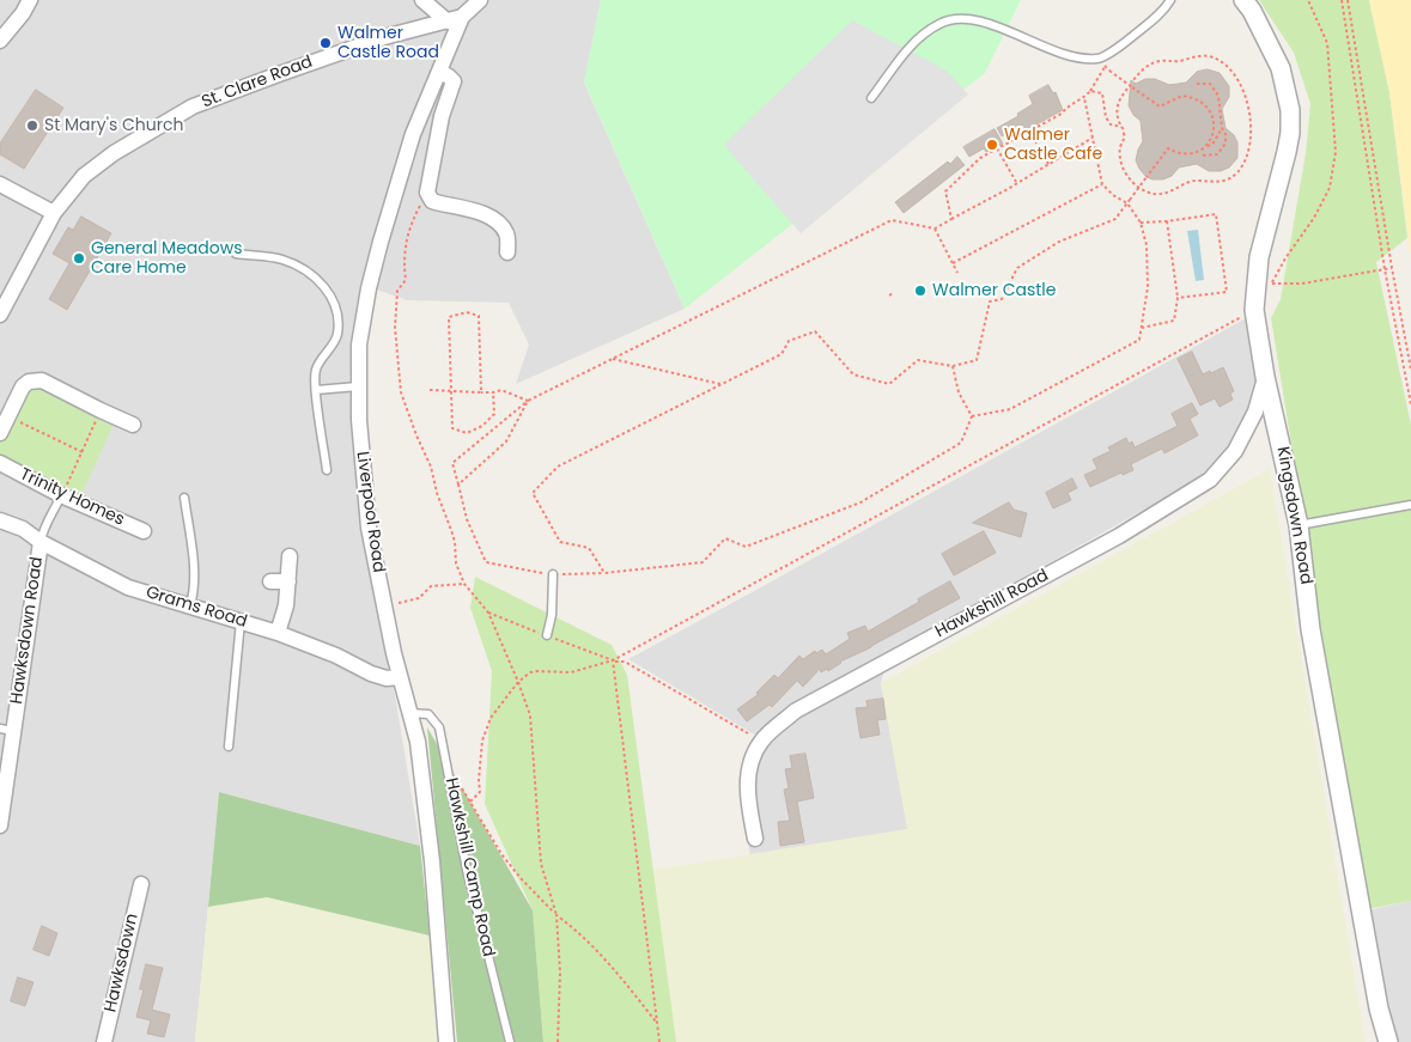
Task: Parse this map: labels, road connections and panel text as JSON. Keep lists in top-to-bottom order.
{
  "streets": {
    "street": [
      "St. Clare Road",
      "Trinity Homes",
      "Liverpool Road",
      "Kingsdown Road",
      "Hawkshill Road",
      "Grams Road",
      "Hawksdown Road",
      "Hawksdown"
    ],
    "lane": ["Hawkshill Camp Road"]
  },
  "crossings": [
    ["St. Clare Road", "Liverpool Road"],
    ["Liverpool Road", "Grams Road"],
    ["Liverpool Road", "Hawkshill Camp Road"],
    ["Kingsdown Road", "Hawkshill Road"],
    ["Grams Road", "Hawksdown Road"]
  ],
  "places": [
    "Walmer Castle Road",
    "St Mary's Church",
    "Walmer Castle Cafe",
    "General Meadows Care Home",
    "Walmer Castle"
  ]
}
